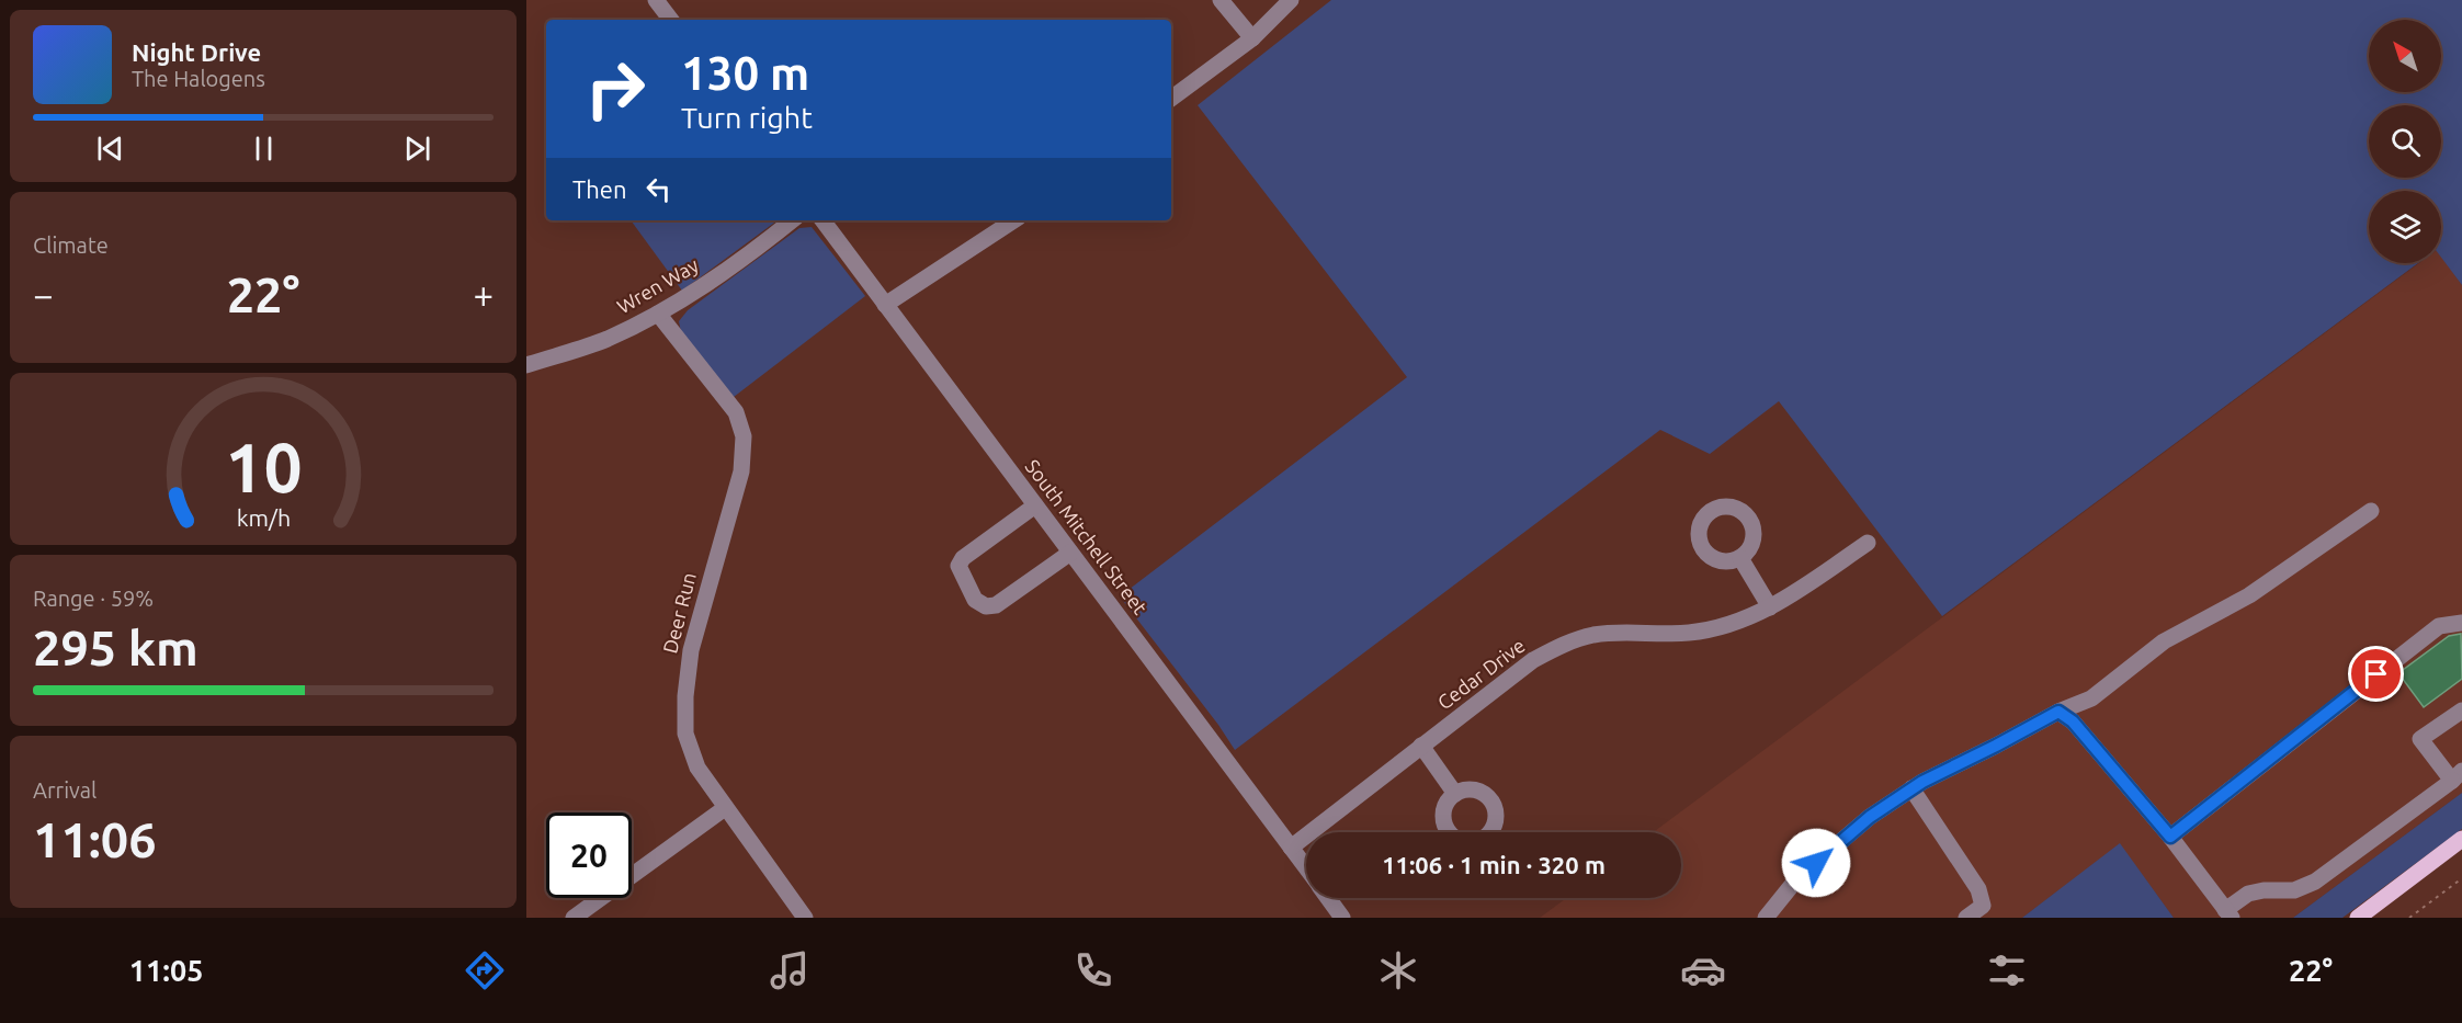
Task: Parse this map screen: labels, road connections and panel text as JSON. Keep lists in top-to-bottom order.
{
  "streets": {
    "street": [
      "Wren Way",
      "South Mitchell Street",
      "Deer Run",
      "Cedar Drive"
    ]
  },
  "crossings": [
    ["Wren Way", "Deer Run"],
    ["South Mitchell Street", "Cedar Drive"]
  ],
  "north": "top left",
  "page": {
    "turn": ["130 m", "Turn right"],
    "song": ["Night Drive", "The Halogens"],
    "then": "Then",
    "tile": [
      "Climate",
      ["Range · 59%", "295 km"],
      ["Arrival", "11:06"]
    ],
    "heat": ["−", "22°", "+"],
    "limit": "20",
    "trip": "11:06 · 1 min · 320 m",
    "tabs": ["11:05", "22°"],
    "gauge": ["10", "km/h"]
  }
}
